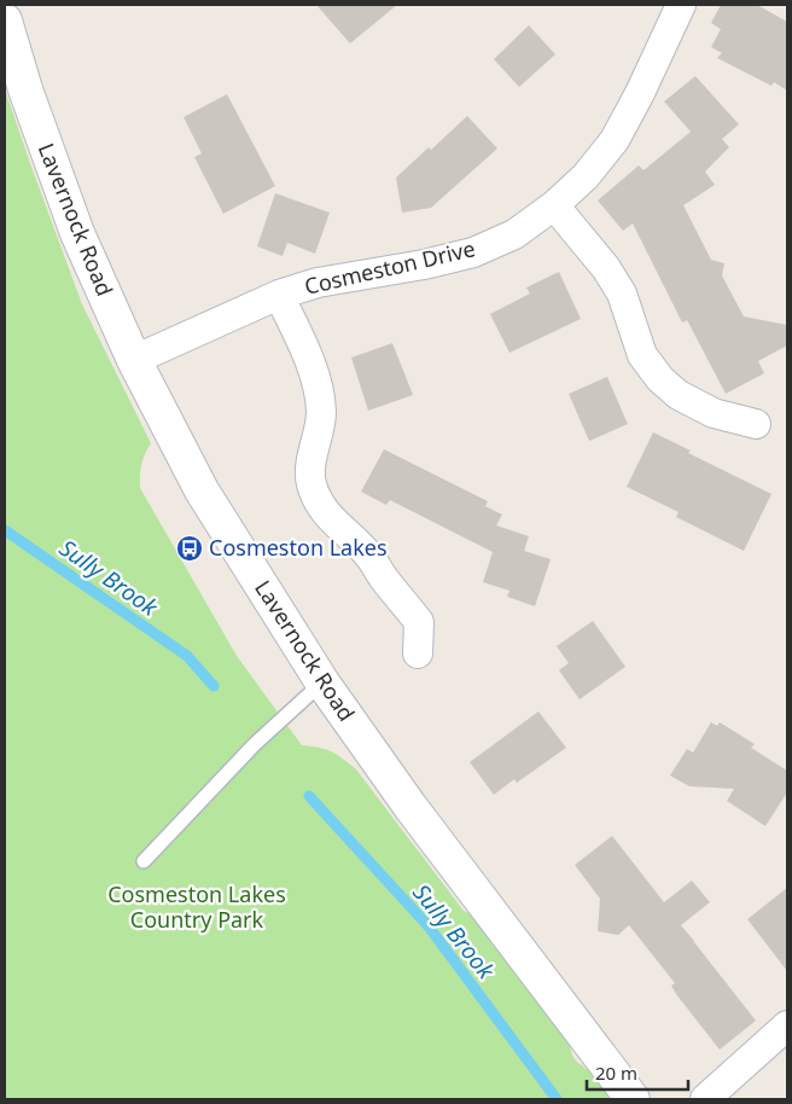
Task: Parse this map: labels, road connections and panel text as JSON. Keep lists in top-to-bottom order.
{
  "streets": {
    "main road": ["Lavernock Road"],
    "street": ["Cosmeston Drive"]
  },
  "crossings": [
    ["Lavernock Road", "Cosmeston Drive"]
  ],
  "water": ["Sully Brook"],
  "parks": ["Cosmeston Lakes Country Park"],
  "places": {
    "bus stop": ["Cosmeston Lakes"]
  },
  "scale_bar": "20 m"
}
